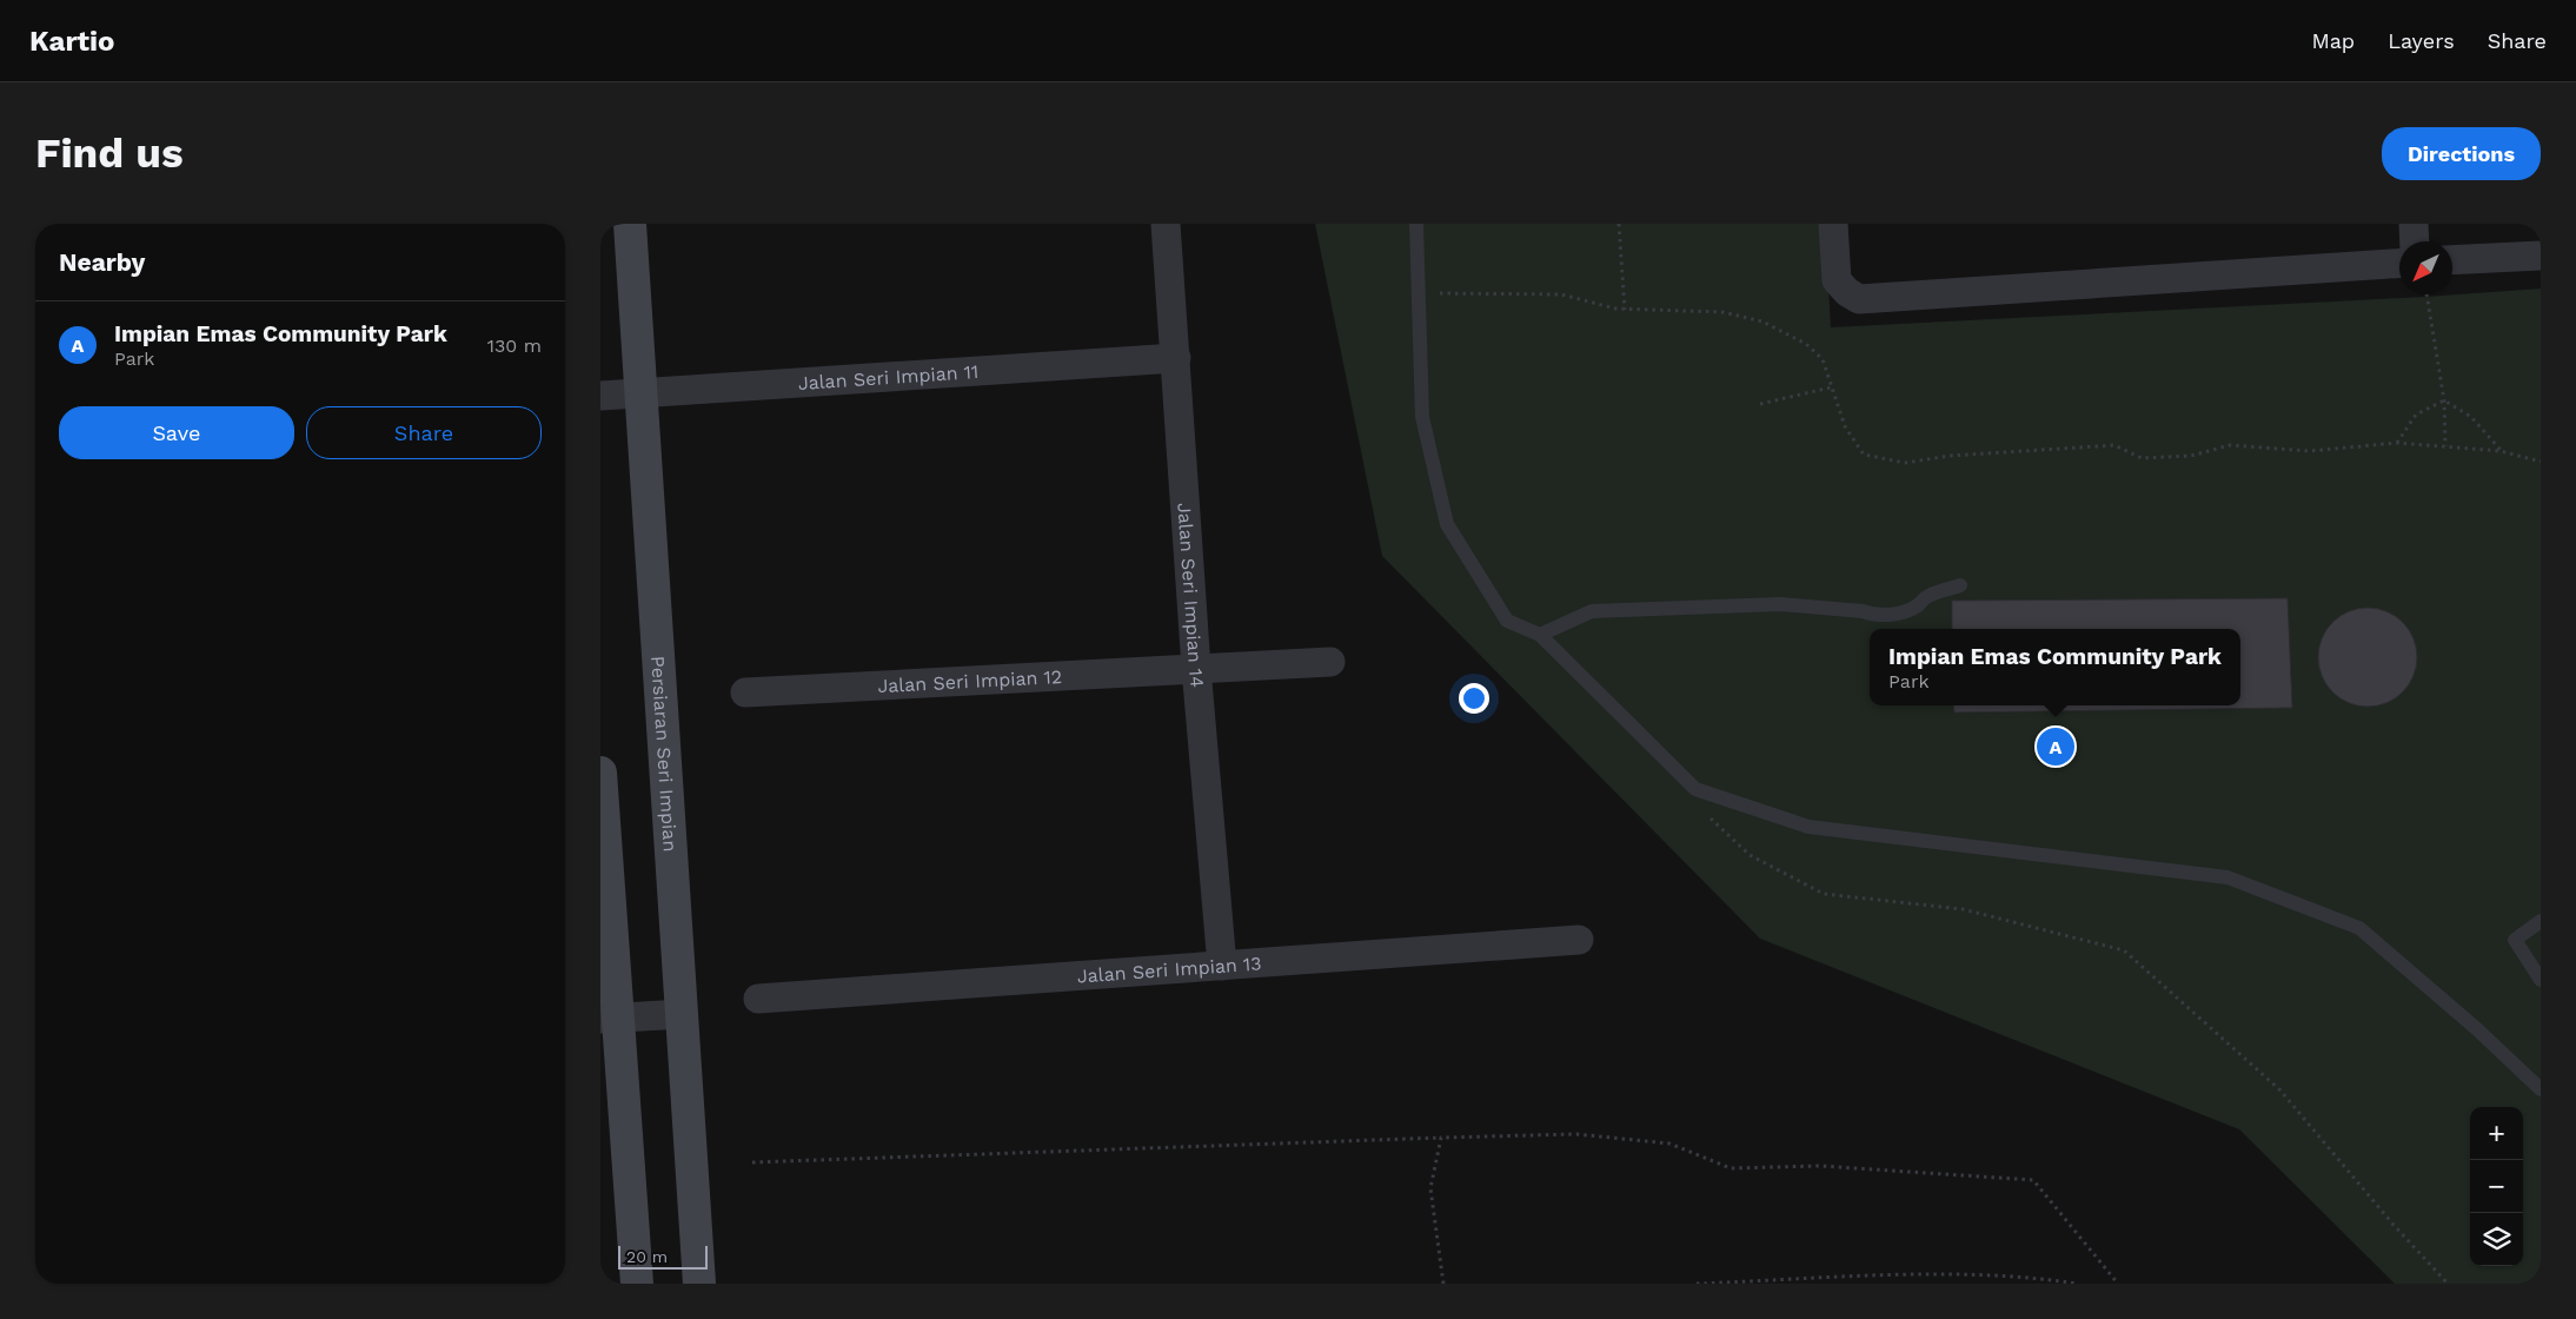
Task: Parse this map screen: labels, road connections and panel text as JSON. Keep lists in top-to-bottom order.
{
  "streets": {
    "street": [
      "Jalan Seri Impian 11",
      "Jalan Seri Impian 14",
      "Jalan Seri Impian 12",
      "Persiaran Seri Impian",
      "Jalan Seri Impian 13"
    ]
  },
  "crossings": [
    ["Jalan Seri Impian 11", "Jalan Seri Impian 14"],
    ["Jalan Seri Impian 11", "Persiaran Seri Impian"],
    ["Jalan Seri Impian 14", "Jalan Seri Impian 12"],
    ["Jalan Seri Impian 14", "Jalan Seri Impian 13"]
  ],
  "scale_bar": "20 m",
  "north": "bottom left",
  "page": {
    "header": "Kartio",
    "nav": ["Map", "Layers", "Share"],
    "buttons": [
      "Directions",
      ["Save", "Share"]
    ],
    "title": "Find us",
    "heading": "Nearby",
    "list": [
      {
        "mark": "A",
        "name": "Impian Emas Community Park",
        "note": "Park",
        "value": "130 m"
      }
    ],
    "popup": ["Impian Emas Community Park", "Park"],
    "pins": "A",
    "map_buttons": ["+", "−"],
    "scale": "20 m"
  }
}
